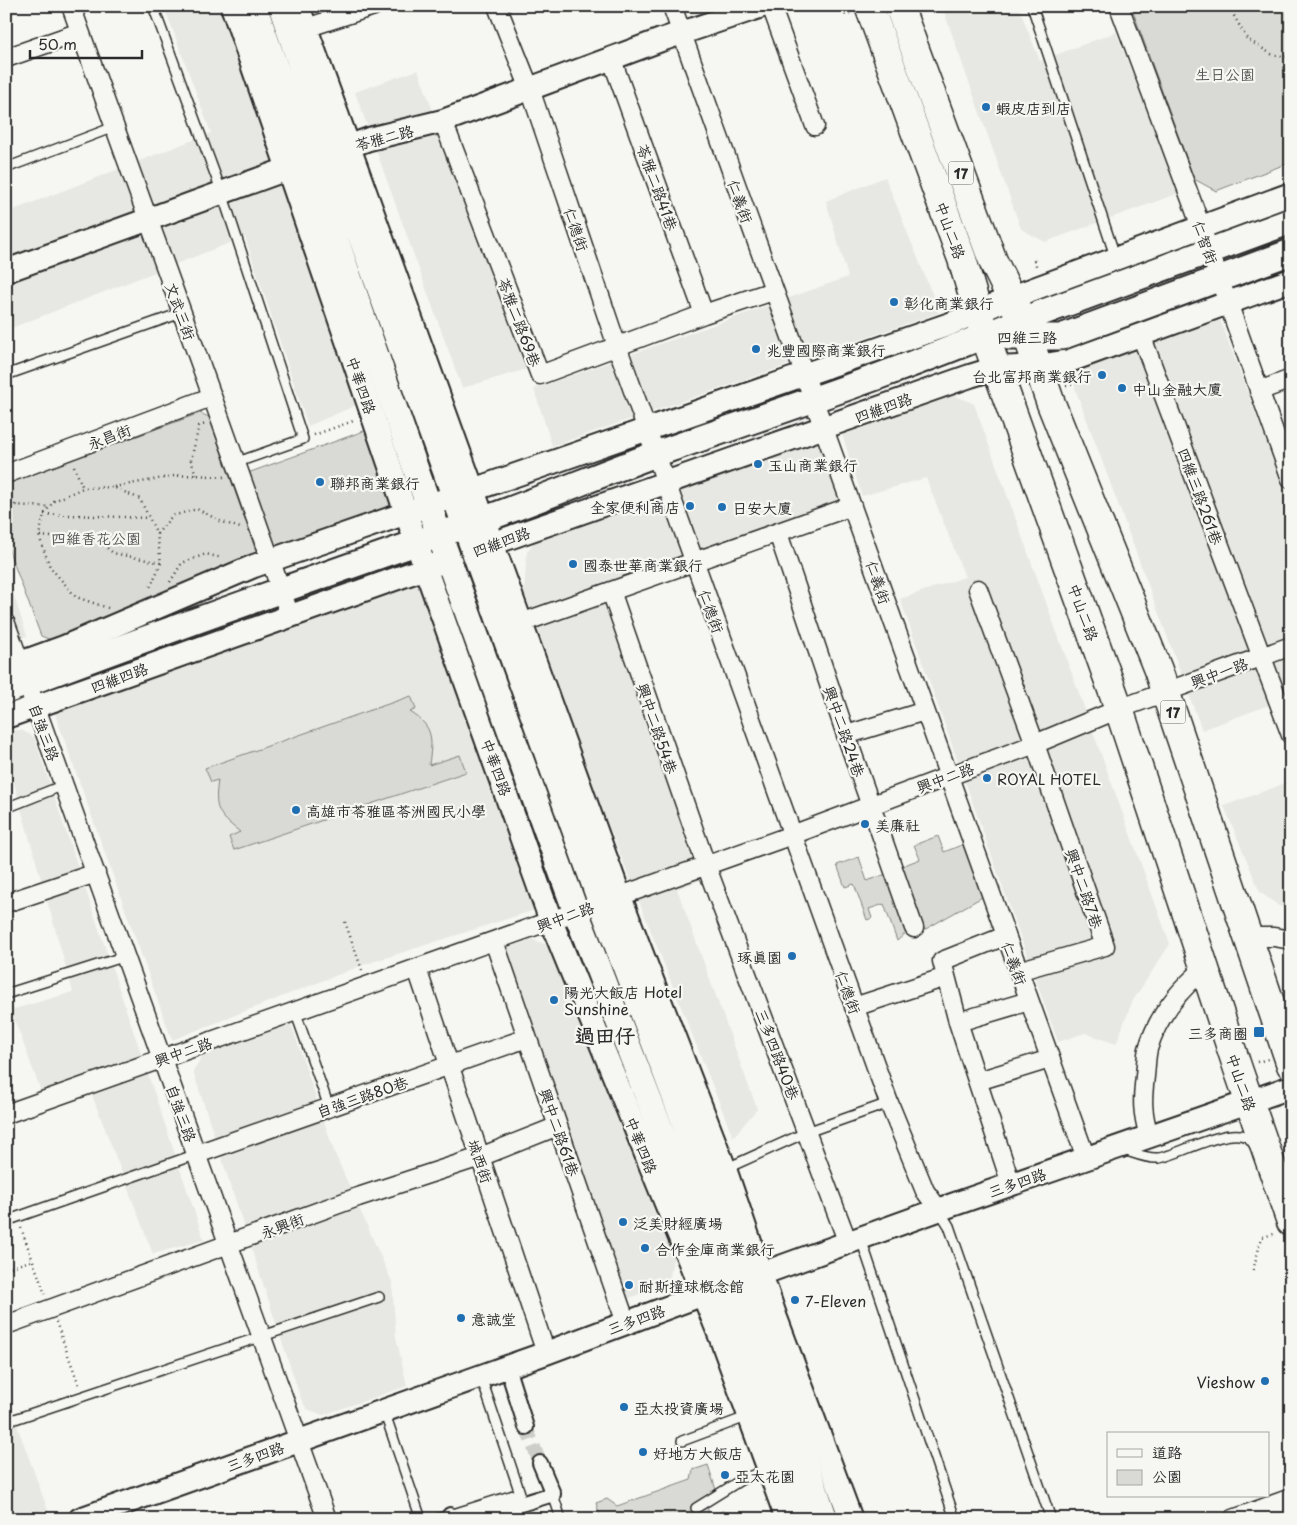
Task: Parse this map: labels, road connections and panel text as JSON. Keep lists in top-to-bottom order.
{
  "streets": {
    "main road": [
      "17",
      "中山二路",
      "四維三路",
      "中華四路",
      "四維四路"
    ],
    "street": [
      "苓雅二路",
      "苓雅二路41巷",
      "仁義街",
      "仁德街",
      "仁智街",
      "文武三街",
      "苓雅二路69巷",
      "永昌街",
      "四維三路261巷",
      "興中一路",
      "興中二路54巷",
      "興中二路24巷",
      "自強三路",
      "興中二路",
      "興中二路7巷",
      "三多四路40巷",
      "自強三路80巷",
      "興中二路61巷",
      "城西街",
      "三多四路",
      "永興街"
    ]
  },
  "crossings": [
    ["苓雅二路", "苓雅二路41巷"],
    ["苓雅二路", "仁義街"],
    ["苓雅二路", "仁德街"],
    ["苓雅二路", "文武三街"],
    ["苓雅二路", "苓雅二路69巷"],
    ["苓雅二路", "中華四路"],
    ["苓雅二路41巷", "苓雅二路69巷"],
    ["仁義街", "苓雅二路69巷"],
    ["仁義街", "四維四路"],
    ["仁義街", "興中二路"],
    ["仁義街", "興中二路7巷"],
    ["仁義街", "三多四路"],
    ["仁德街", "苓雅二路69巷"],
    ["仁德街", "四維四路"],
    ["仁德街", "興中二路"],
    ["仁德街", "三多四路"],
    ["中山二路", "四維三路"],
    ["中山二路", "四維四路"],
    ["中山二路", "興中一路"],
    ["中山二路", "興中二路"],
    ["中山二路", "三多四路"],
    ["仁智街", "四維三路"],
    ["文武三街", "四維四路"],
    ["文武三街", "永昌街"],
    ["四維三路", "四維四路"],
    ["四維三路", "四維三路261巷"],
    ["中華四路", "四維四路"],
    ["中華四路", "興中二路"],
    ["中華四路", "三多四路"],
    ["四維四路", "自強三路"],
    ["四維三路261巷", "興中一路"],
    ["興中一路", "興中二路"],
    ["興中二路54巷", "興中二路"],
    ["興中二路54巷", "三多四路40巷"],
    ["興中二路24巷", "興中二路"],
    ["自強三路", "興中二路"],
    ["自強三路", "自強三路80巷"],
    ["自強三路", "三多四路"],
    ["自強三路", "永興街"],
    ["興中二路", "興中二路7巷"],
    ["興中二路", "三多四路40巷"],
    ["興中二路", "興中二路61巷"],
    ["興中二路", "城西街"],
    ["三多四路40巷", "三多四路"],
    ["自強三路80巷", "興中二路61巷"],
    ["自強三路80巷", "城西街"],
    ["興中二路61巷", "三多四路"],
    ["興中二路61巷", "永興街"],
    ["城西街", "三多四路"],
    ["城西街", "永興街"]
  ],
  "districts": ["過田仔"],
  "parks": ["生日公園", "四維香花公園"],
  "places": {
    "other": [
      "蝦皮店到店",
      "彰化商業銀行",
      "兆豐國際商業銀行",
      "台北富邦商業銀行",
      "中山金融大廈",
      "玉山商業銀行",
      "聯邦商業銀行",
      "全家便利商店",
      "日安大廈",
      "國泰世華商業銀行",
      "ROYAL HOTEL",
      "高雄市苓雅區苓洲國民小學",
      "美廉社",
      "琢真園",
      "陽光大飯店 Hotel Sunshine",
      "泛美財經廣場",
      "合作金庫商業銀行",
      "耐斯撞球概念館",
      "7-Eleven",
      "意誠堂",
      "Vieshow",
      "亞太投資廣場",
      "好地方大飯店",
      "亞太花園"
    ],
    "transit": ["三多商圈"]
  },
  "legend": ["道路", "公園"],
  "scale_bar": "50 m"
}
